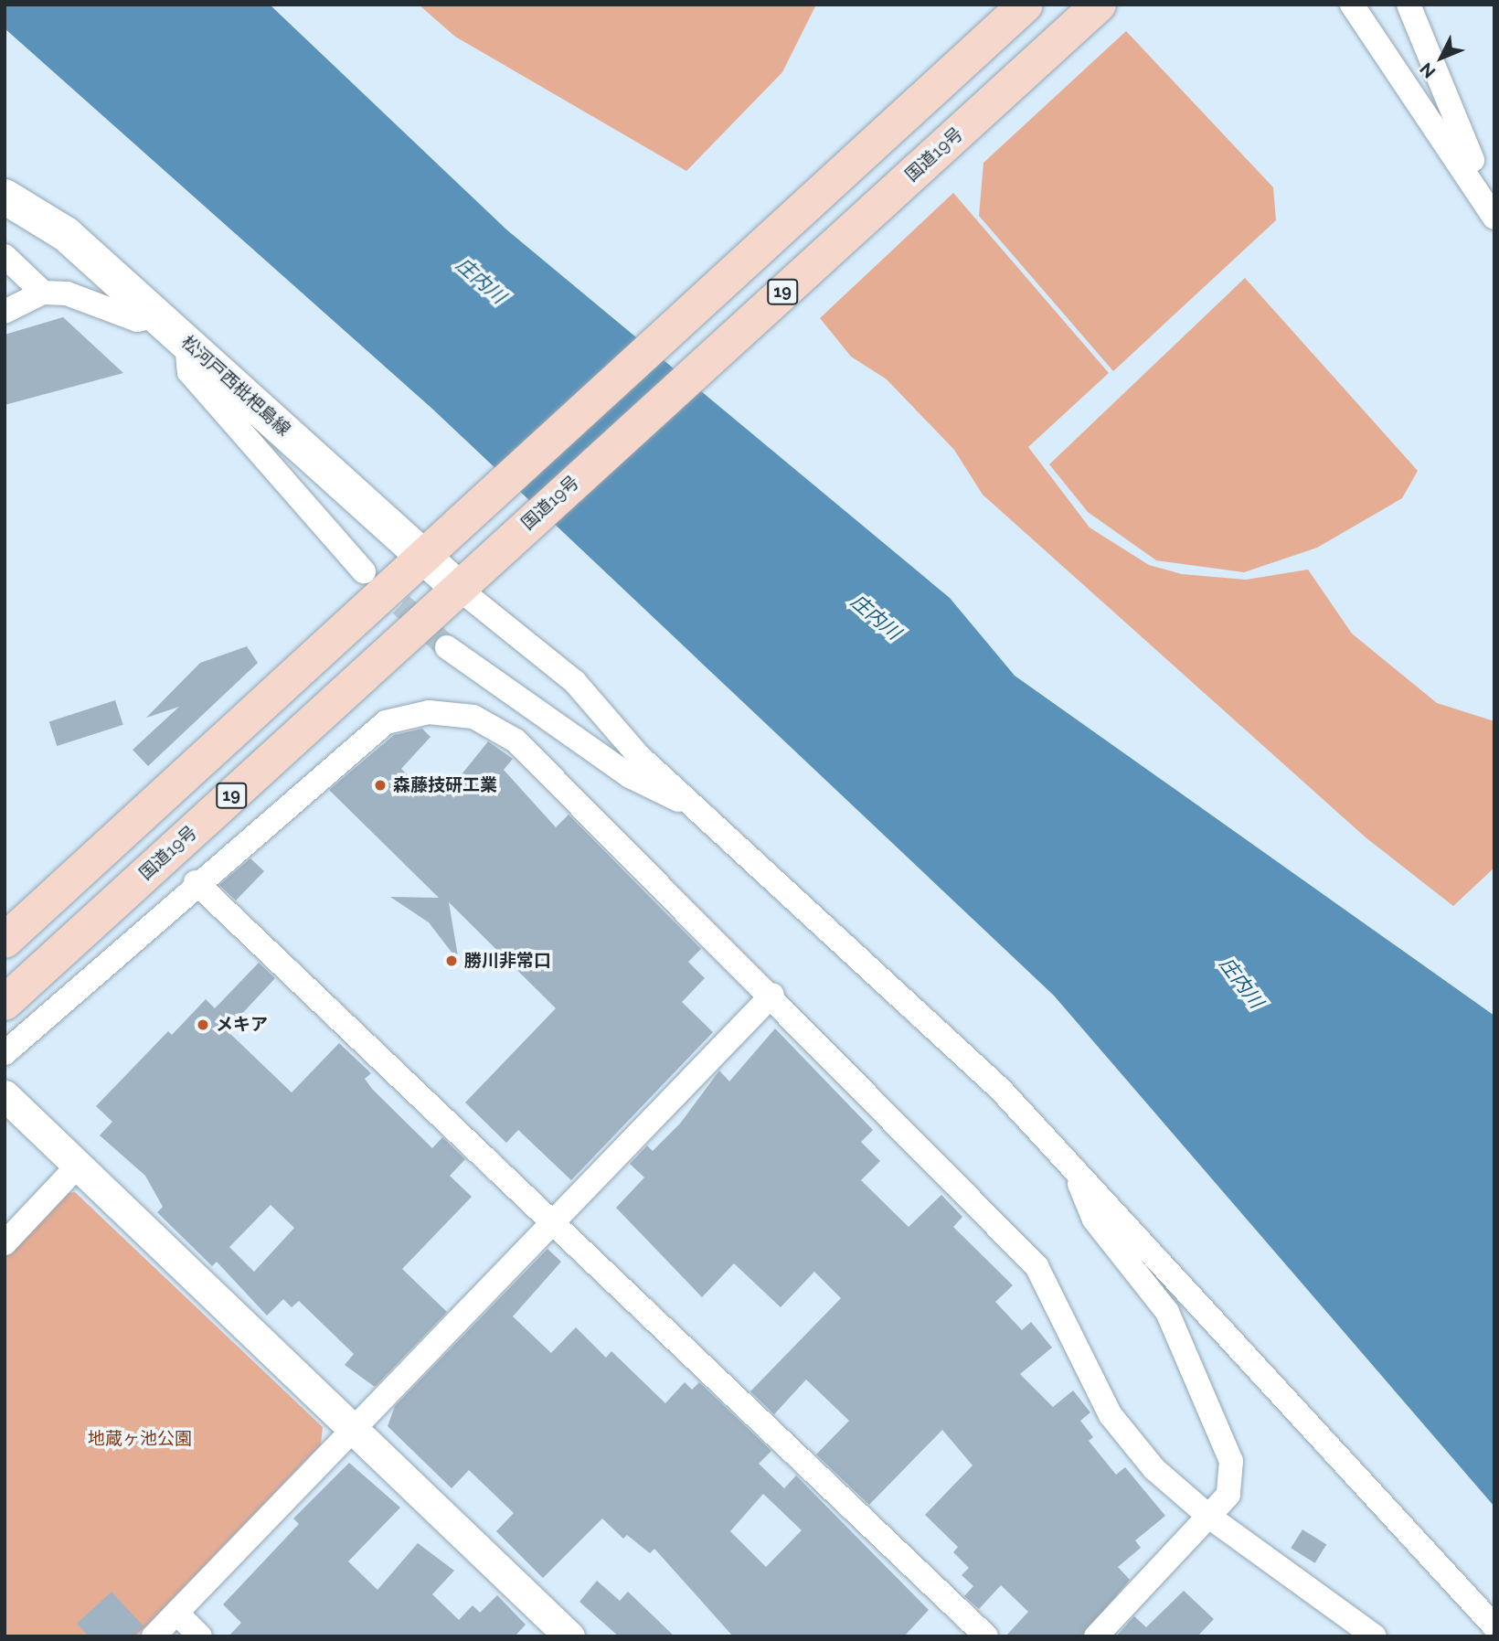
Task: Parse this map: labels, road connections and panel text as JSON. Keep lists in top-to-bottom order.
{
  "streets": {
    "highway": ["国道19号", "19"],
    "main road": ["松河戸西枇杷島線"]
  },
  "crossings": [
    ["国道19号", "松河戸西枇杷島線"],
    ["19", "松河戸西枇杷島線"]
  ],
  "water": ["庄内川"],
  "parks": ["地蔵ヶ池公園"],
  "places": ["森藤技研工業", "勝川非常口", "メキア"],
  "north": "bottom left"
}
